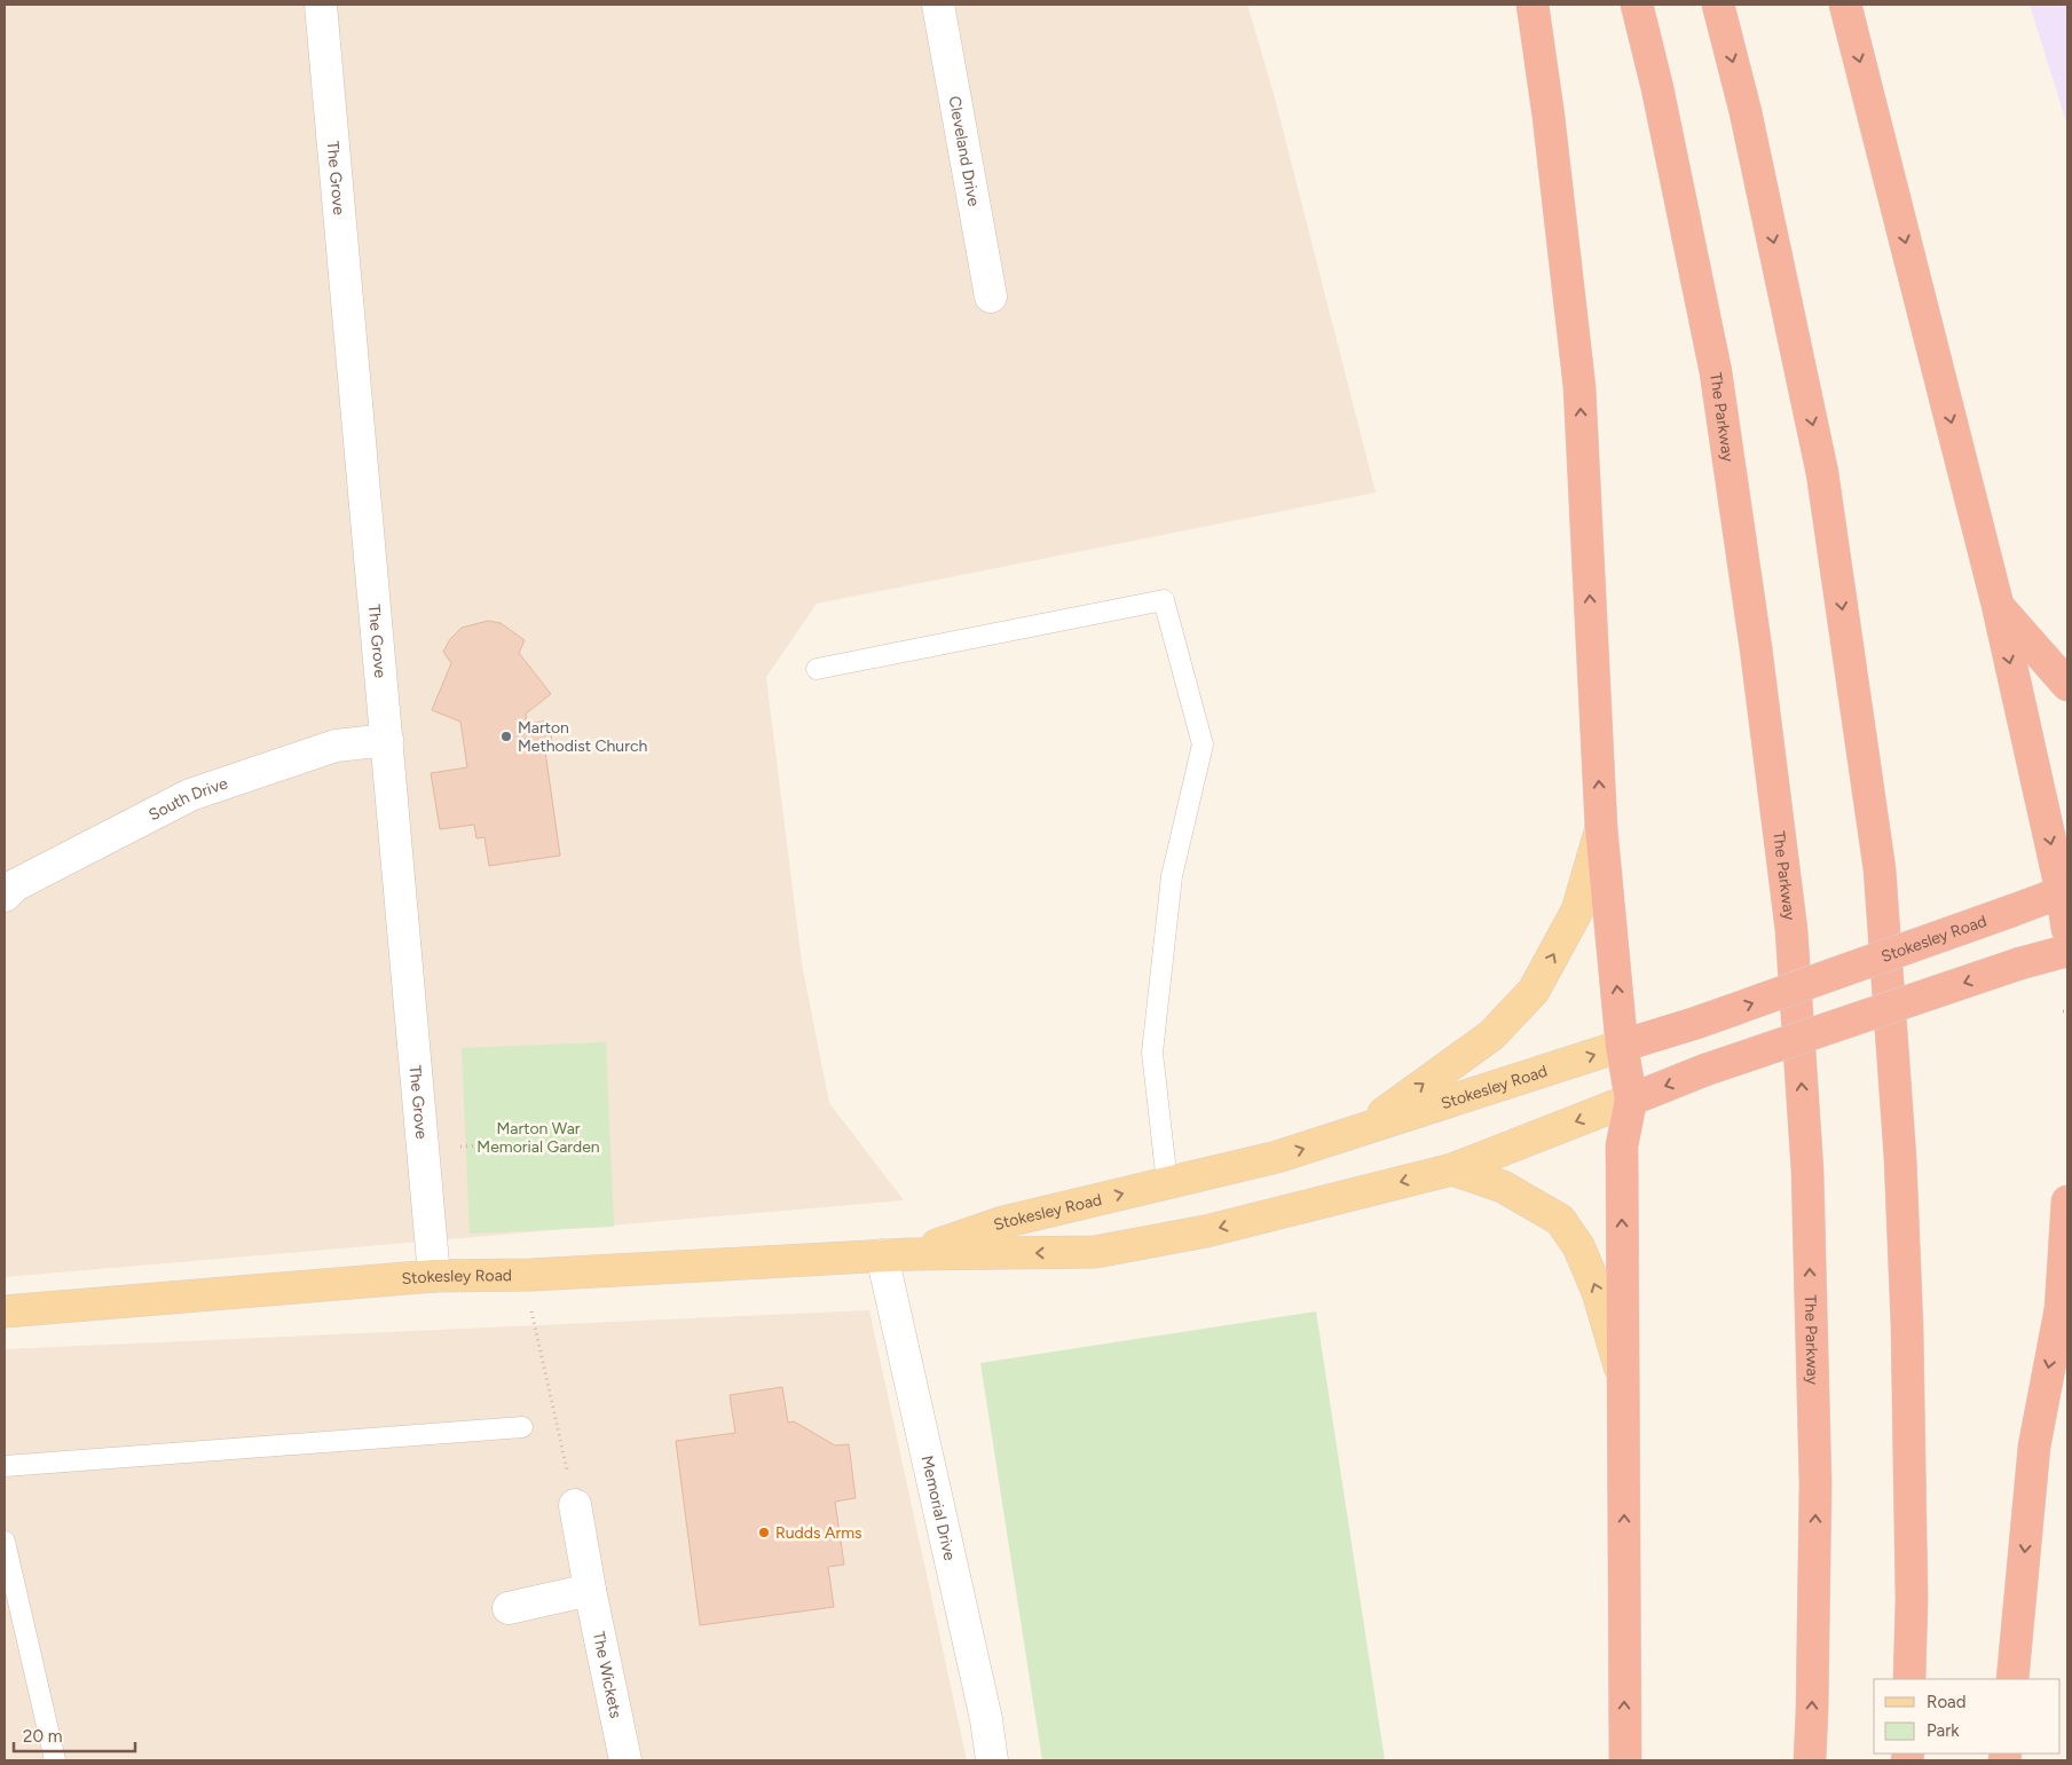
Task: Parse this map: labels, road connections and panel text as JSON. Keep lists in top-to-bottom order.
{
  "streets": {
    "highway": ["The Parkway", "Stokesley Road"],
    "street": [
      "Cleveland Drive",
      "The Grove",
      "South Drive",
      "Memorial Drive",
      "The Wickets"
    ]
  },
  "crossings": [
    ["The Grove", "South Drive"],
    ["The Grove", "Stokesley Road"],
    ["Stokesley Road", "Memorial Drive"]
  ],
  "parks": ["Marton War Memorial Garden"],
  "places": ["Marton Methodist Church", "Rudds Arms"],
  "legend": ["Road", "Park"],
  "scale_bar": "20 m"
}
